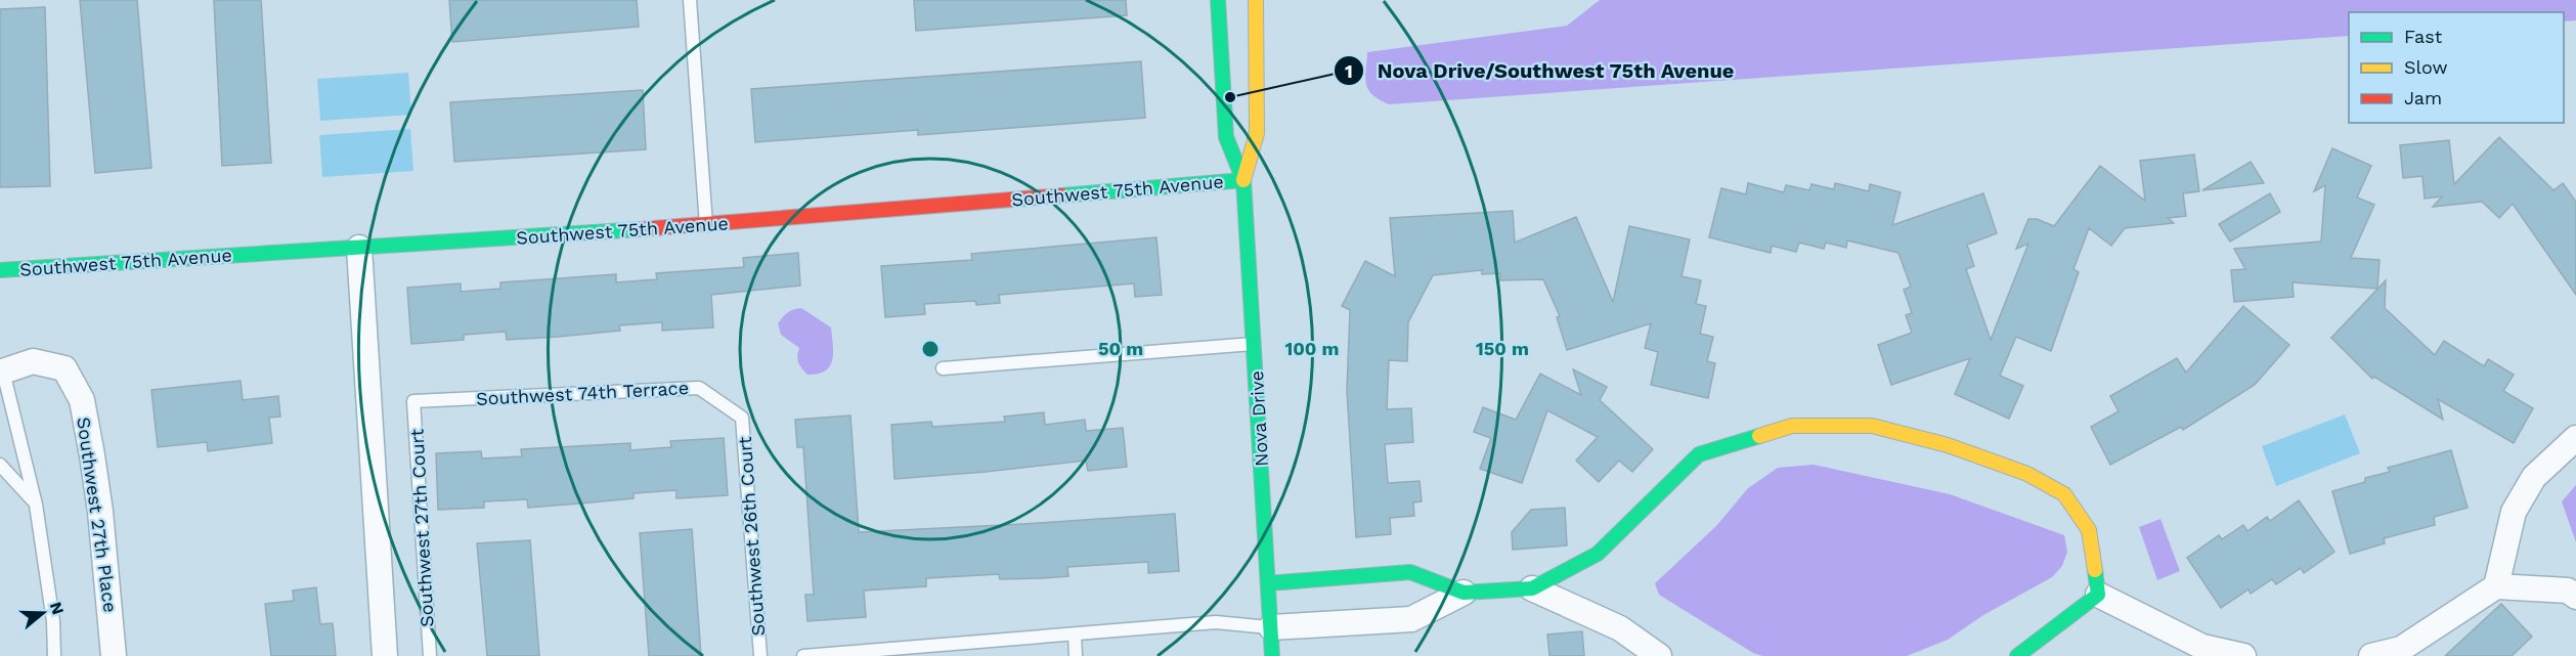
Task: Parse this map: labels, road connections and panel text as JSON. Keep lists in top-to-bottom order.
{
  "streets": {
    "street": ["Southwest 75th Avenue", "Nova Drive", "Southwest 27th Place"],
    "lane": ["Southwest 74th Terrace", "Southwest 27th Court", "Southwest 26th Court"]
  },
  "crossings": [
    ["Southwest 75th Avenue", "Nova Drive"],
    ["Southwest 74th Terrace", "Southwest 27th Court"],
    ["Southwest 74th Terrace", "Southwest 26th Court"]
  ],
  "places": ["Nova Drive/Southwest 75th Avenue"],
  "legend": ["Fast", "Slow", "Jam"],
  "north": "right",
  "rings": ["50 m", "100 m", "150 m"]
}
